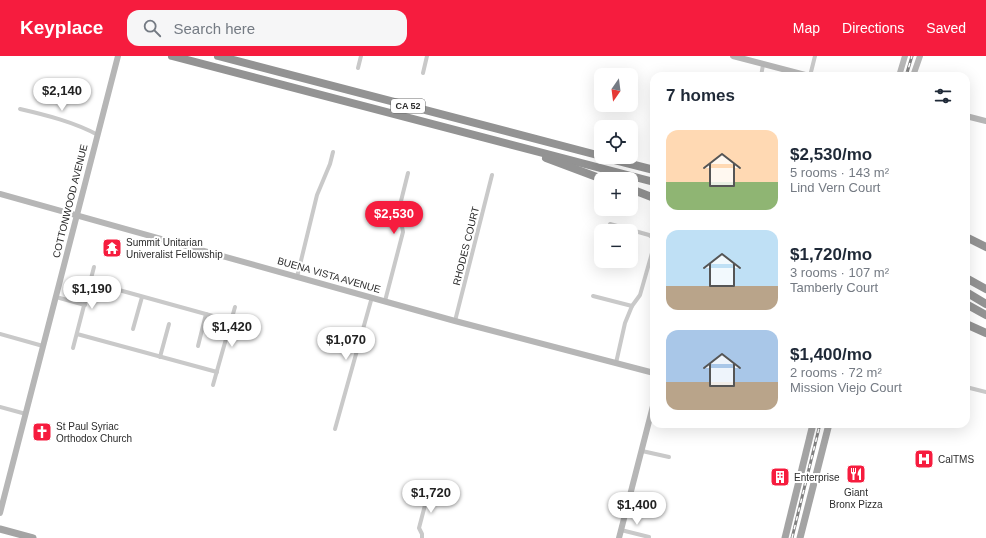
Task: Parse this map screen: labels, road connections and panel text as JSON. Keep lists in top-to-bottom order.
{
  "streets": {
    "highway": ["CA 52"],
    "street": ["COTTONWOOD AVENUE", "RHODES COURT", "BUENA VISTA AVENUE"]
  },
  "crossings": [
    ["COTTONWOOD AVENUE", "BUENA VISTA AVENUE"],
    ["RHODES COURT", "BUENA VISTA AVENUE"]
  ],
  "places": {
    "temple": ["Summit Unitarian Univeralist Fellowship"],
    "church": ["St Paul Syriac Orthodox Church"],
    "hospital": ["CalTMS"],
    "restaurant": ["Giant Bronx Pizza"],
    "building": ["Enterprise"]
  },
  "north": "bottom",
  "page": {
    "header": "Keyplace",
    "search": "Search here",
    "nav": ["Map", "Directions", "Saved"],
    "map_buttons": ["+", "−"],
    "heading": "7 homes",
    "price": [
      "$2,140",
      "$2,530",
      "$1,190",
      "$1,420",
      "$1,070",
      "$1,720",
      "$1,400"
    ],
    "list": [
      {
        "name": "$2,530/mo",
        "note": "5 rooms · 143 m² · Lind Vern Court"
      },
      {
        "name": "$1,720/mo",
        "note": "3 rooms · 107 m² · Tamberly Court"
      },
      {
        "name": "$1,400/mo",
        "note": "2 rooms · 72 m² · Mission Viejo Court"
      }
    ]
  }
}
